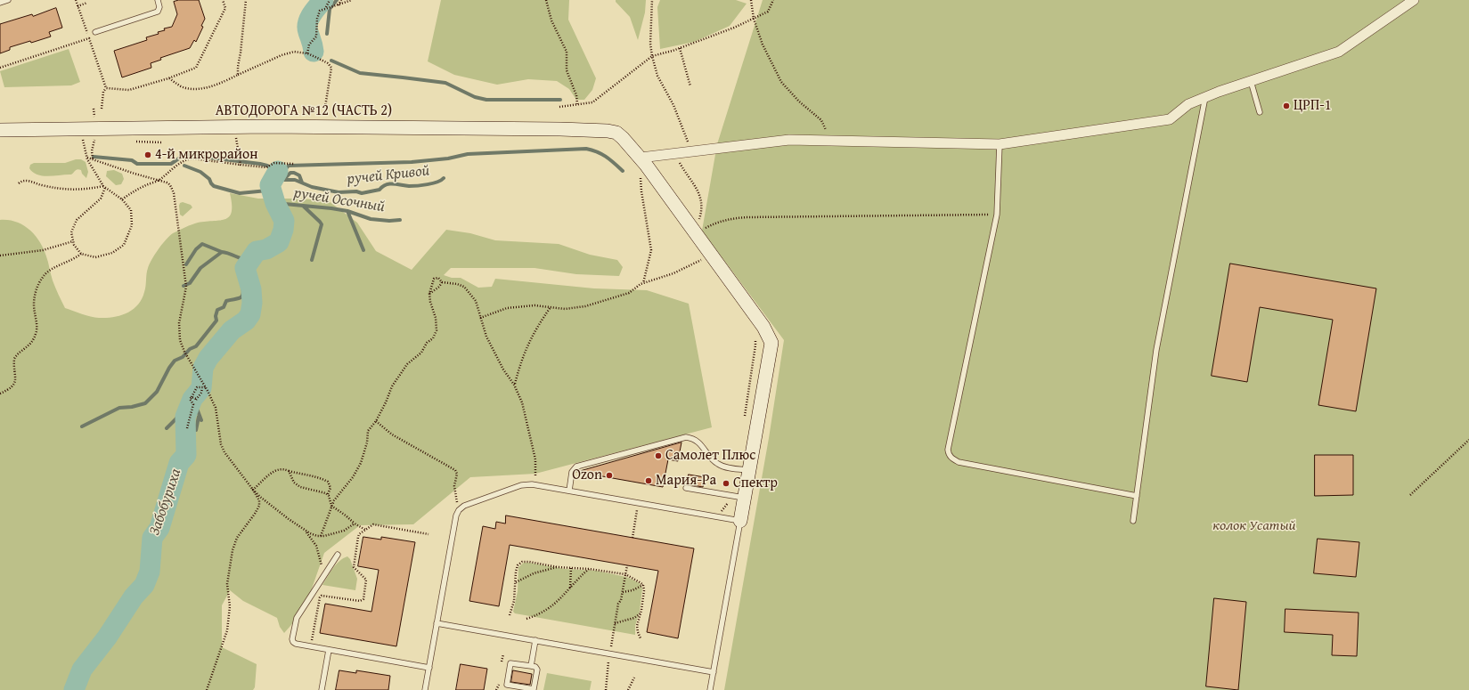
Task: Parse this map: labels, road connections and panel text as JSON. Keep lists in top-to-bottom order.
{
  "streets": {
    "street": ["АВТОДОРОГА №12 (ЧАСТЬ 2)"]
  },
  "water": ["ручей Кривой", "ручей Осочный", "Забобуриха"],
  "parks": ["колок Усатый"],
  "places": [
    "ЦРП-1",
    "4-й микрорайон",
    "Самолет Плюс",
    "Ozon",
    "Мария-Ра",
    "Спектр"
  ]
}
